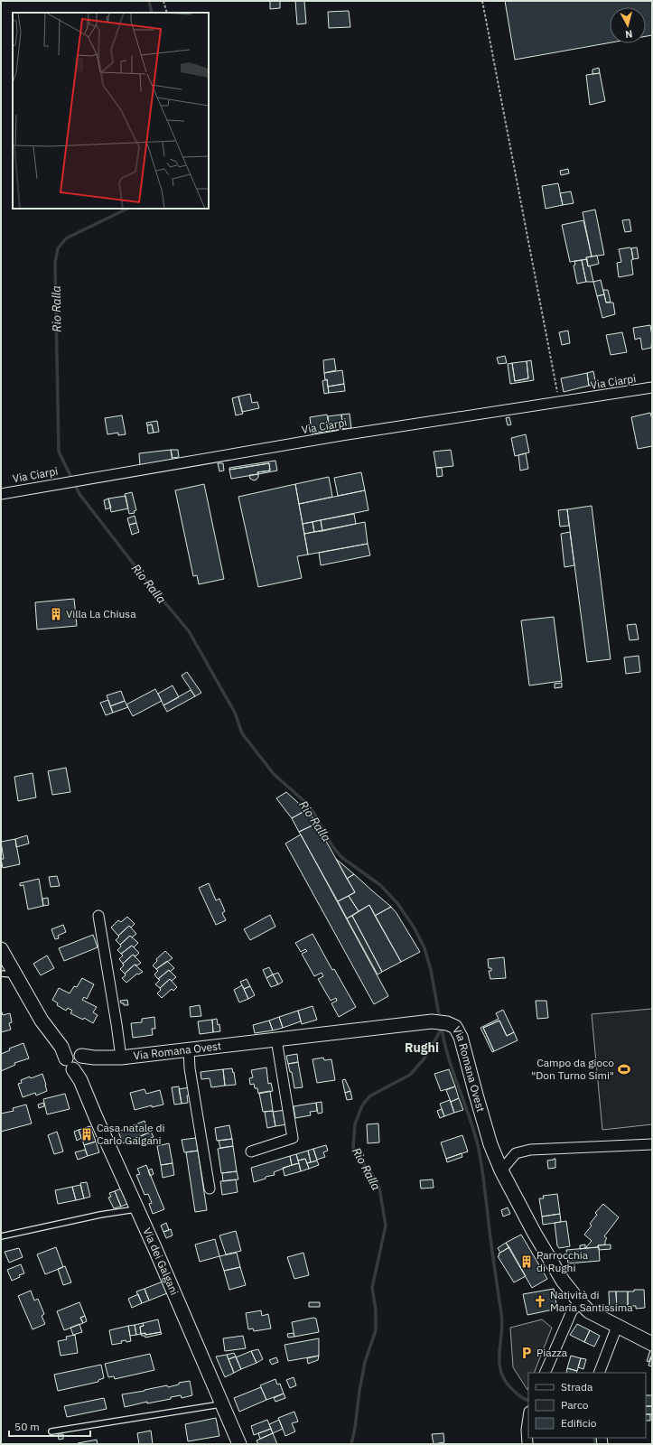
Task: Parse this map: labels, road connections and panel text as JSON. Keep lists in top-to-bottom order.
{
  "streets": {
    "street": ["Via Ciarpi", "Via Romana Ovest", "Via dei Galgani"]
  },
  "crossings": [
    ["Via Romana Ovest", "Via dei Galgani"]
  ],
  "districts": ["Rughi"],
  "water": ["Rio Ralla"],
  "places": {
    "building": ["Villa La Chiusa", "Casa natale di Carlo Galgani", "Parrocchia di Rughi"],
    "sports": ["Campo da gioco \"Don Turno Simi\""],
    "church": ["Natività di Maria Santissima"],
    "parking": ["Piazza"]
  },
  "legend": ["Strada", "Parco", "Edificio"],
  "scale_bar": "50 m",
  "north": "bottom"
}
